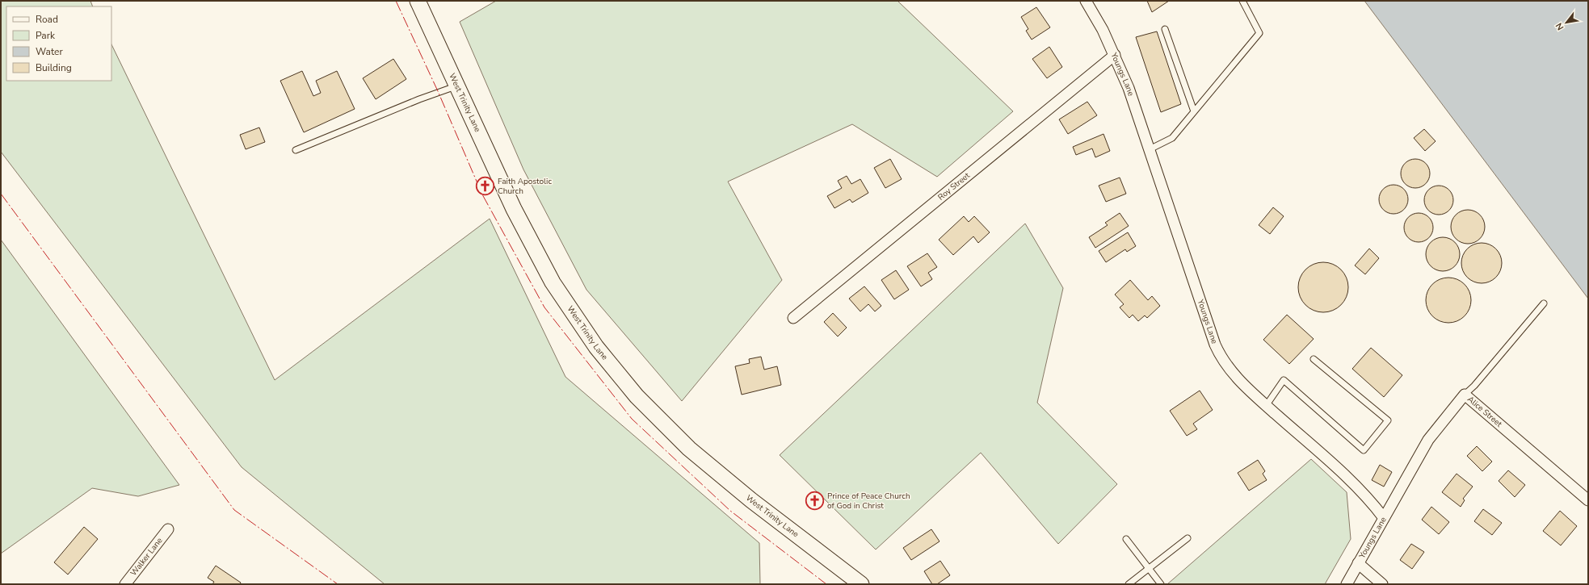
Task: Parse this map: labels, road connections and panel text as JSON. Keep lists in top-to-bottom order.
{
  "streets": {
    "main road": ["West Trinity Lane"],
    "street": [
      "Youngs Lane",
      "Roy Street",
      "Alice Street",
      "Walker Lane"
    ]
  },
  "crossings": [
    ["Youngs Lane", "Roy Street"],
    ["Youngs Lane", "Alice Street"]
  ],
  "places": {
    "church": ["Faith Apostolic Church", "Prince of Peace Church of God in Christ"]
  },
  "legend": [
    "Road",
    "Park",
    "Water",
    "Building"
  ],
  "north": "bottom left"
}
